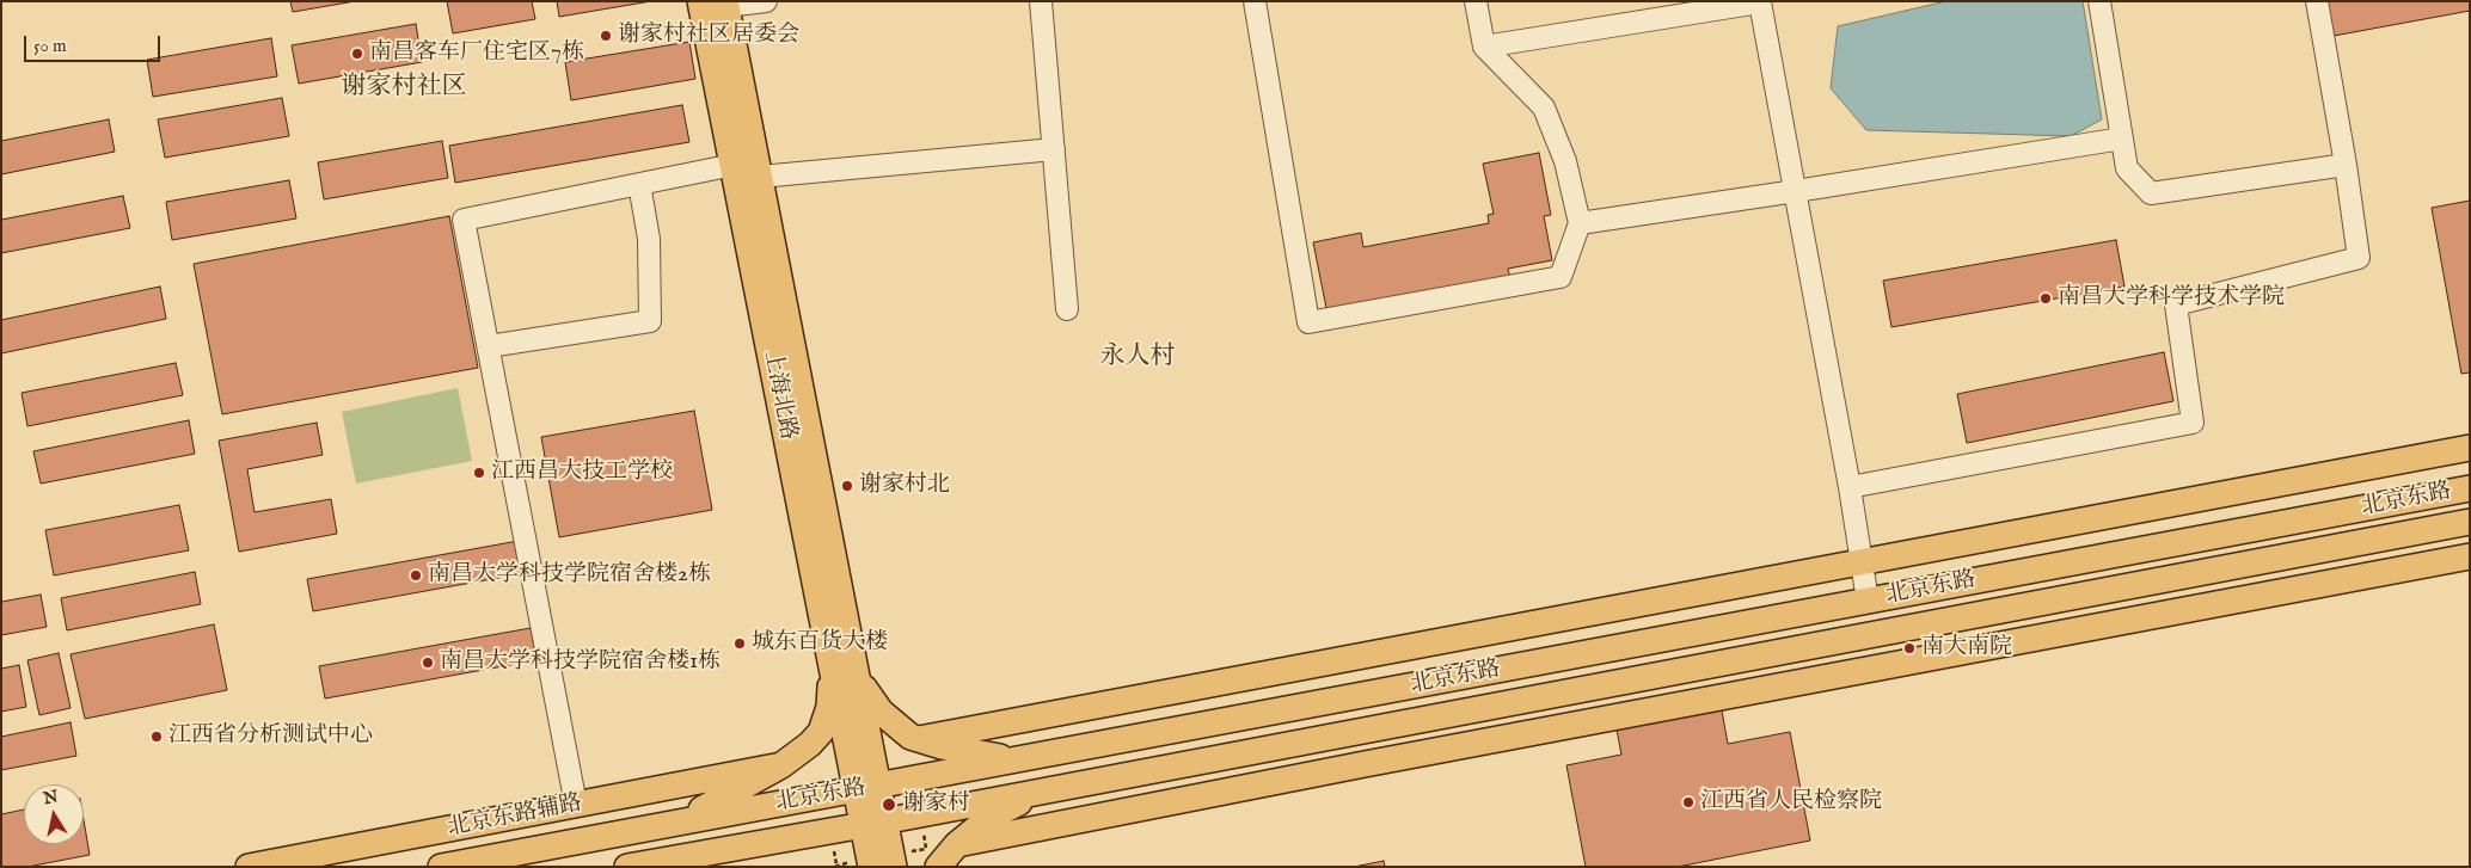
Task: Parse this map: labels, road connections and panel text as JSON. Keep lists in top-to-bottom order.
{
  "streets": {
    "main road": ["上海北路", "北京东路", "北京东路辅路"]
  },
  "crossings": [
    ["上海北路", "北京东路"]
  ],
  "districts": ["谢家村社区", "永人村"],
  "places": [
    "谢家村社区居委会",
    "南昌客车厂住宅区7栋",
    "南昌大学科学技术学院",
    "江西昌大技工学校",
    "谢家村北",
    "南昌大学科技学院宿舍楼2栋",
    "城东百货大楼",
    "南大南院",
    "南昌大学科技学院宿舍楼1栋",
    "江西省分析测试中心",
    "江西省人民检察院",
    "谢家村"
  ],
  "scale_bar": "50 m",
  "north": "top"
}
